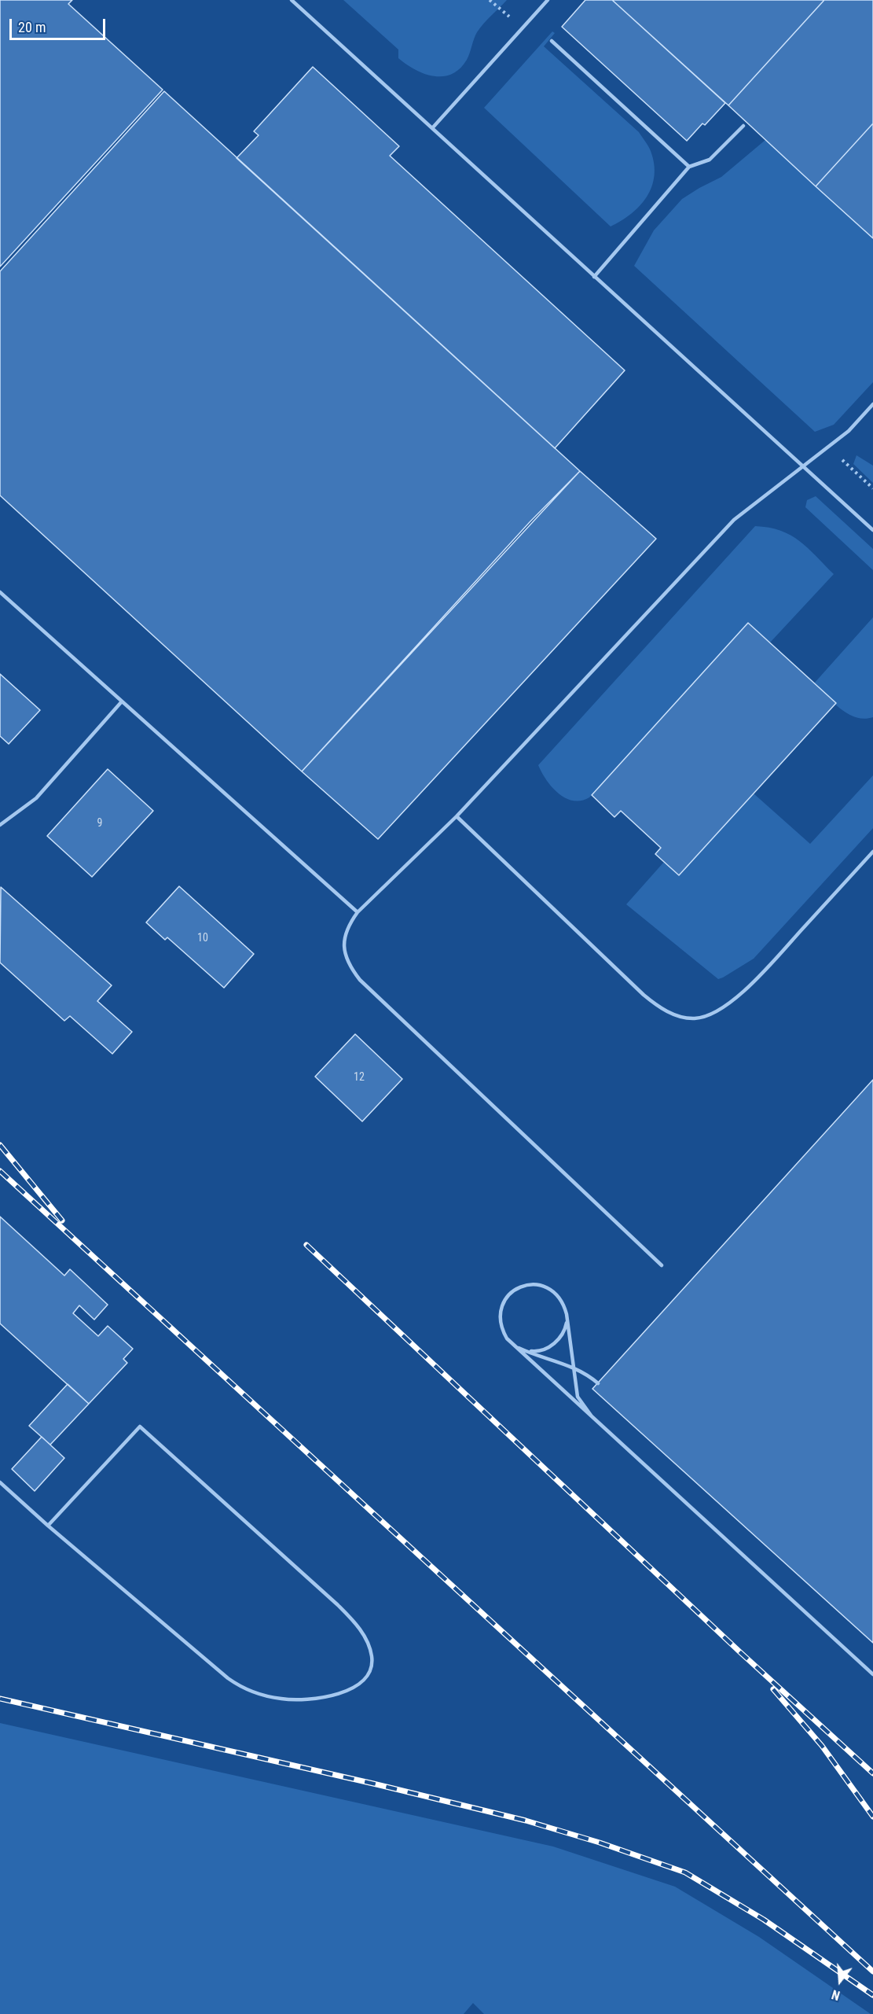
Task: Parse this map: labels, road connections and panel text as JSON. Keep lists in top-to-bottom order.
{
  "house_numbers": ["9", "10", "12"],
  "scale_bar": "20 m",
  "north": "bottom"
}
